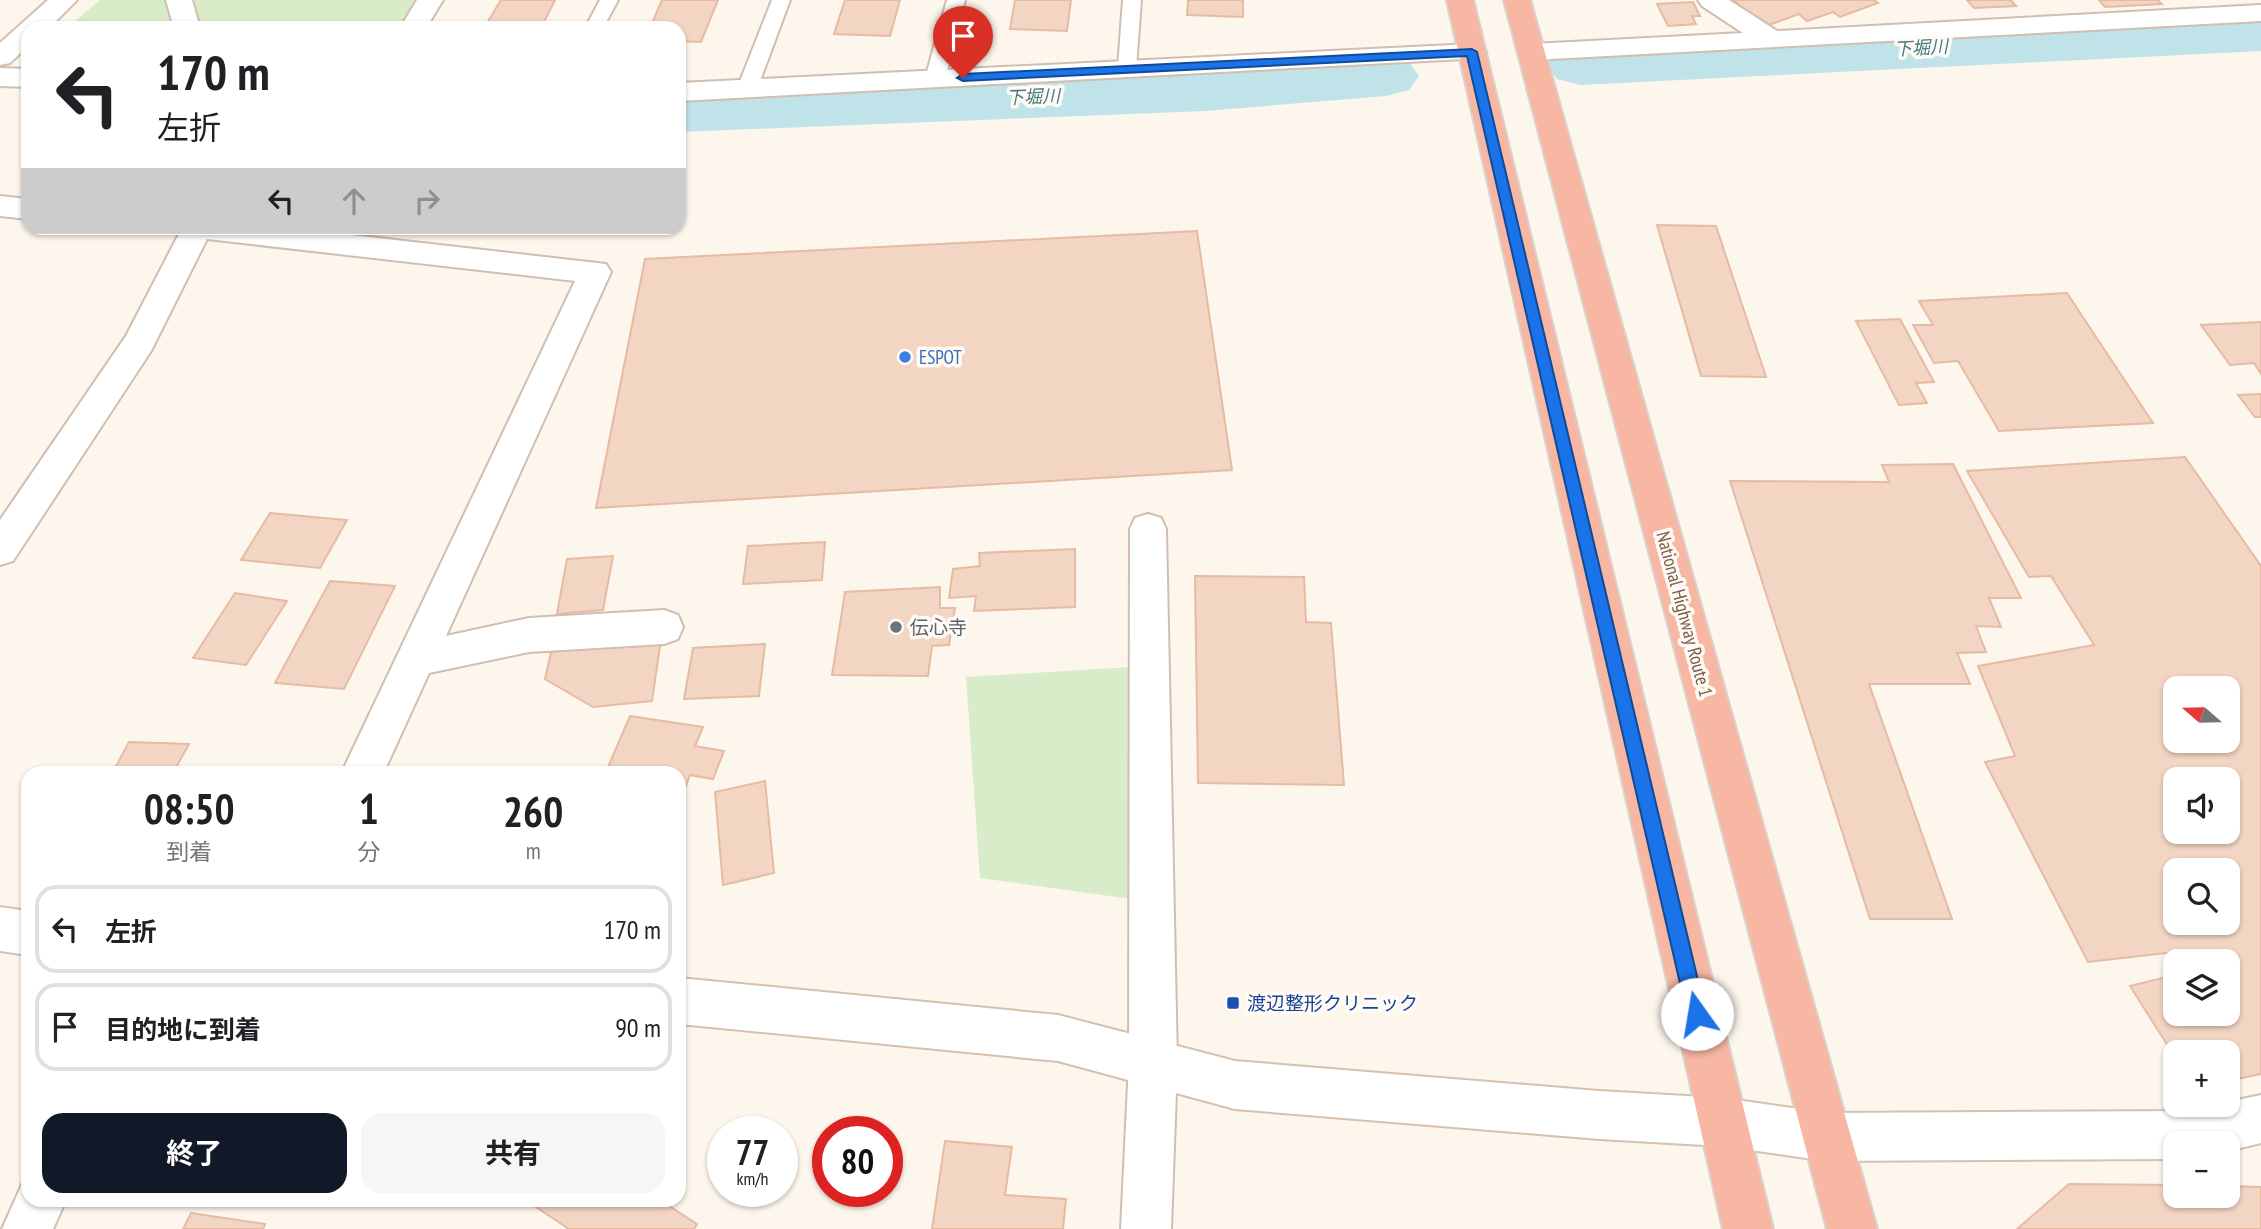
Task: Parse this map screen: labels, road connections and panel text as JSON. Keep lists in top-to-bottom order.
{
  "streets": {
    "highway": ["National Highway Route 1"]
  },
  "water": ["下堀川"],
  "places": {
    "other": ["ESPOT", "伝心寺"],
    "transit": ["渡辺整形クリニック"]
  },
  "north": "left",
  "page": {
    "turn": ["170 m", "左折"],
    "map_buttons": ["+", "−"],
    "eta": [
      "08:50",
      "到着",
      "1",
      "分",
      "260",
      "m"
    ],
    "list": [
      {
        "name": "左折",
        "value": "170 m"
      },
      {
        "name": "目的地に到着",
        "value": "90 m"
      }
    ],
    "buttons": ["終了", "共有"],
    "speed": "77 km/h",
    "limit": "80"
  }
}
